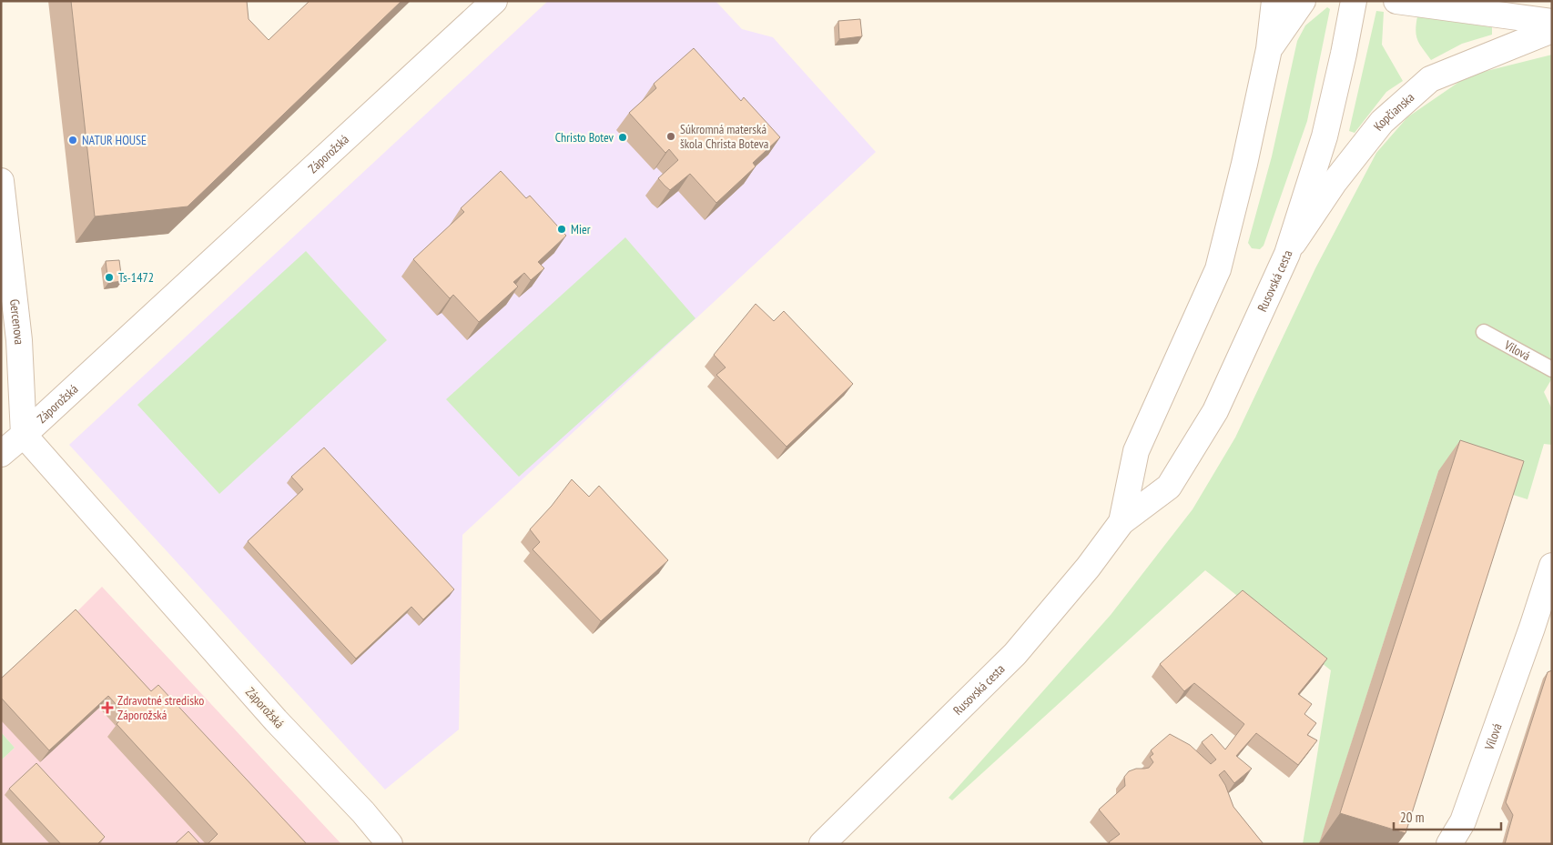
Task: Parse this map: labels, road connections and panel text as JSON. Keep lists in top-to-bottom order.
{
  "streets": {
    "street": [
      "Kopčianska",
      "Záporožská",
      "Rusovská cesta",
      "Gercenova",
      "Vilová"
    ]
  },
  "crossings": [
    ["Kopčianska", "Rusovská cesta"],
    ["Záporožská", "Gercenova"]
  ],
  "places": {
    "other": [
      "Súkromná materská škola Christa Boteva",
      "Christo Botev",
      "NATUR HOUSE",
      "Mier",
      "Ts-1472"
    ],
    "health": ["Zdravotné stredisko Záporožská"]
  },
  "scale_bar": "20 m"
}
